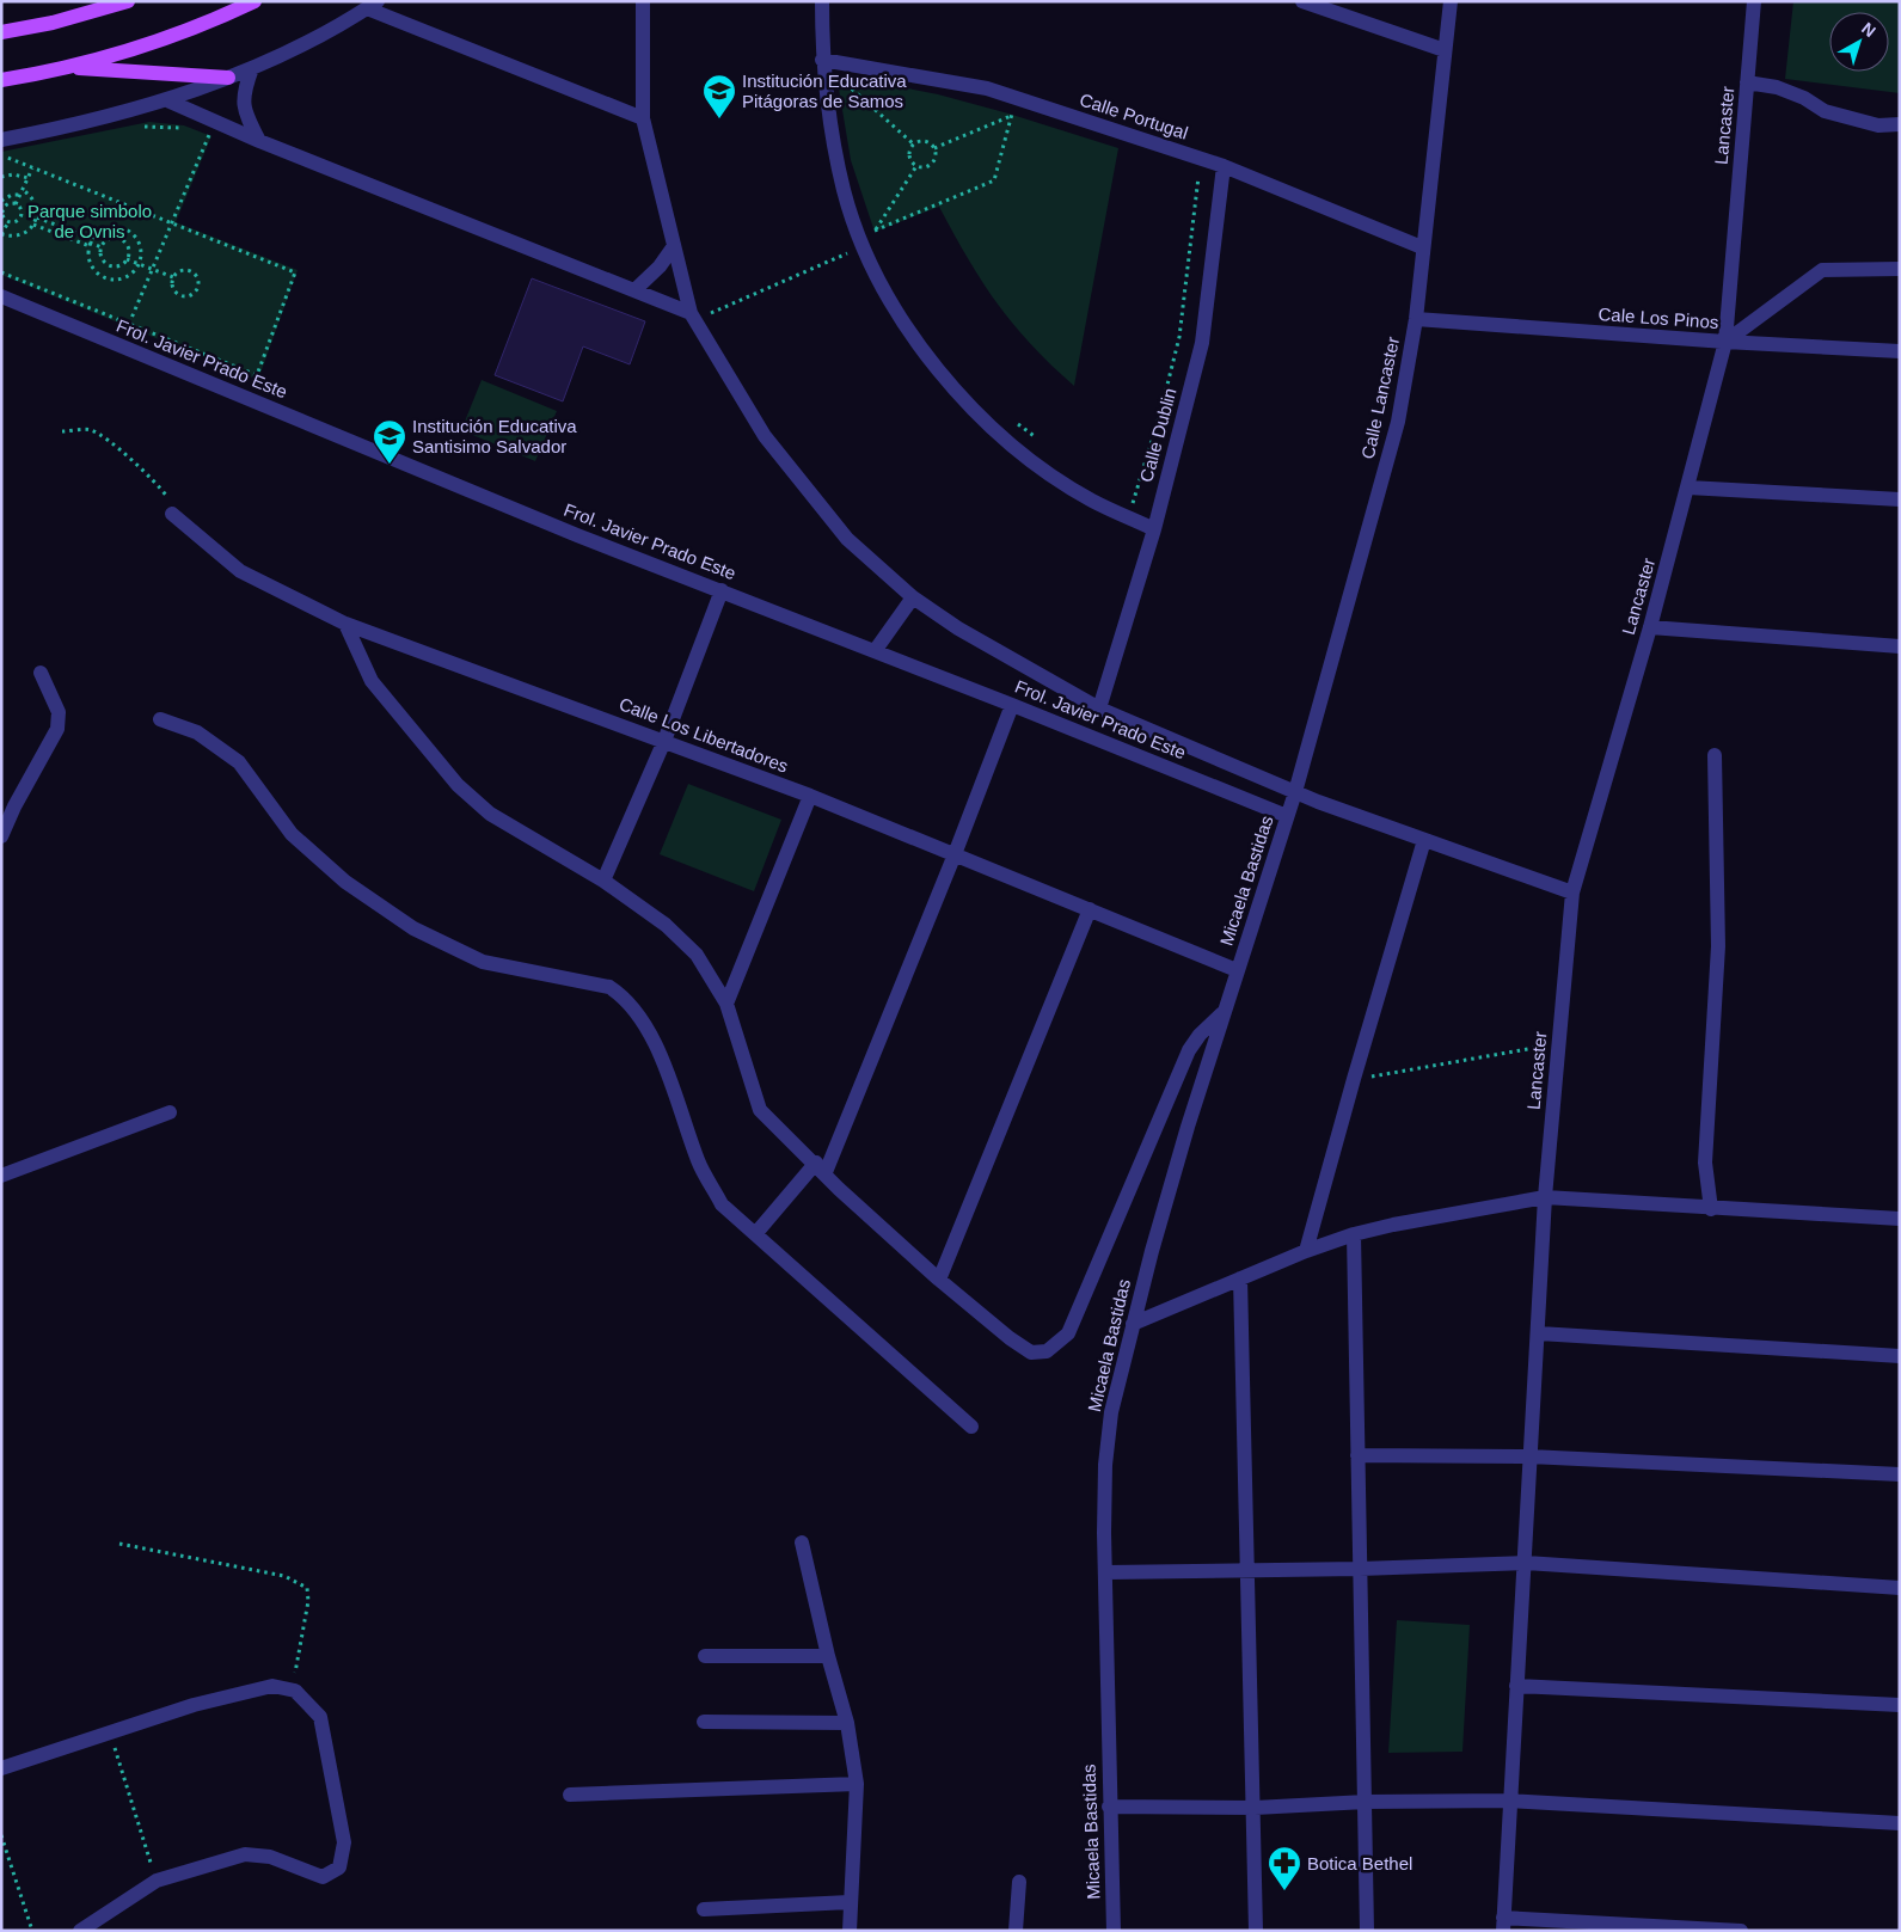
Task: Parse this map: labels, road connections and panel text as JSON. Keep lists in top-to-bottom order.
{
  "streets": {
    "street": [
      "Calle Portugal",
      "Lancaster",
      "Cale Los Pinos",
      "Frol. Javier Prado Este",
      "Calle Lancaster",
      "Calle Dublin",
      "Calle Los Libertadores",
      "Micaela Bastidas"
    ]
  },
  "crossings": [
    ["Calle Portugal", "Calle Lancaster"],
    ["Calle Portugal", "Calle Dublin"],
    ["Lancaster", "Cale Los Pinos"],
    ["Cale Los Pinos", "Calle Lancaster"],
    ["Frol. Javier Prado Este", "Micaela Bastidas"],
    ["Calle Lancaster", "Micaela Bastidas"],
    ["Calle Los Libertadores", "Micaela Bastidas"]
  ],
  "parks": ["Parque simbolo de Ovnis"],
  "places": {
    "school or university": ["Institución Educativa Pitágoras de Samos", "Institución Educativa Santisimo Salvador"],
    "pharmacy": ["Botica Bethel"]
  },
  "north": "top right"
}
